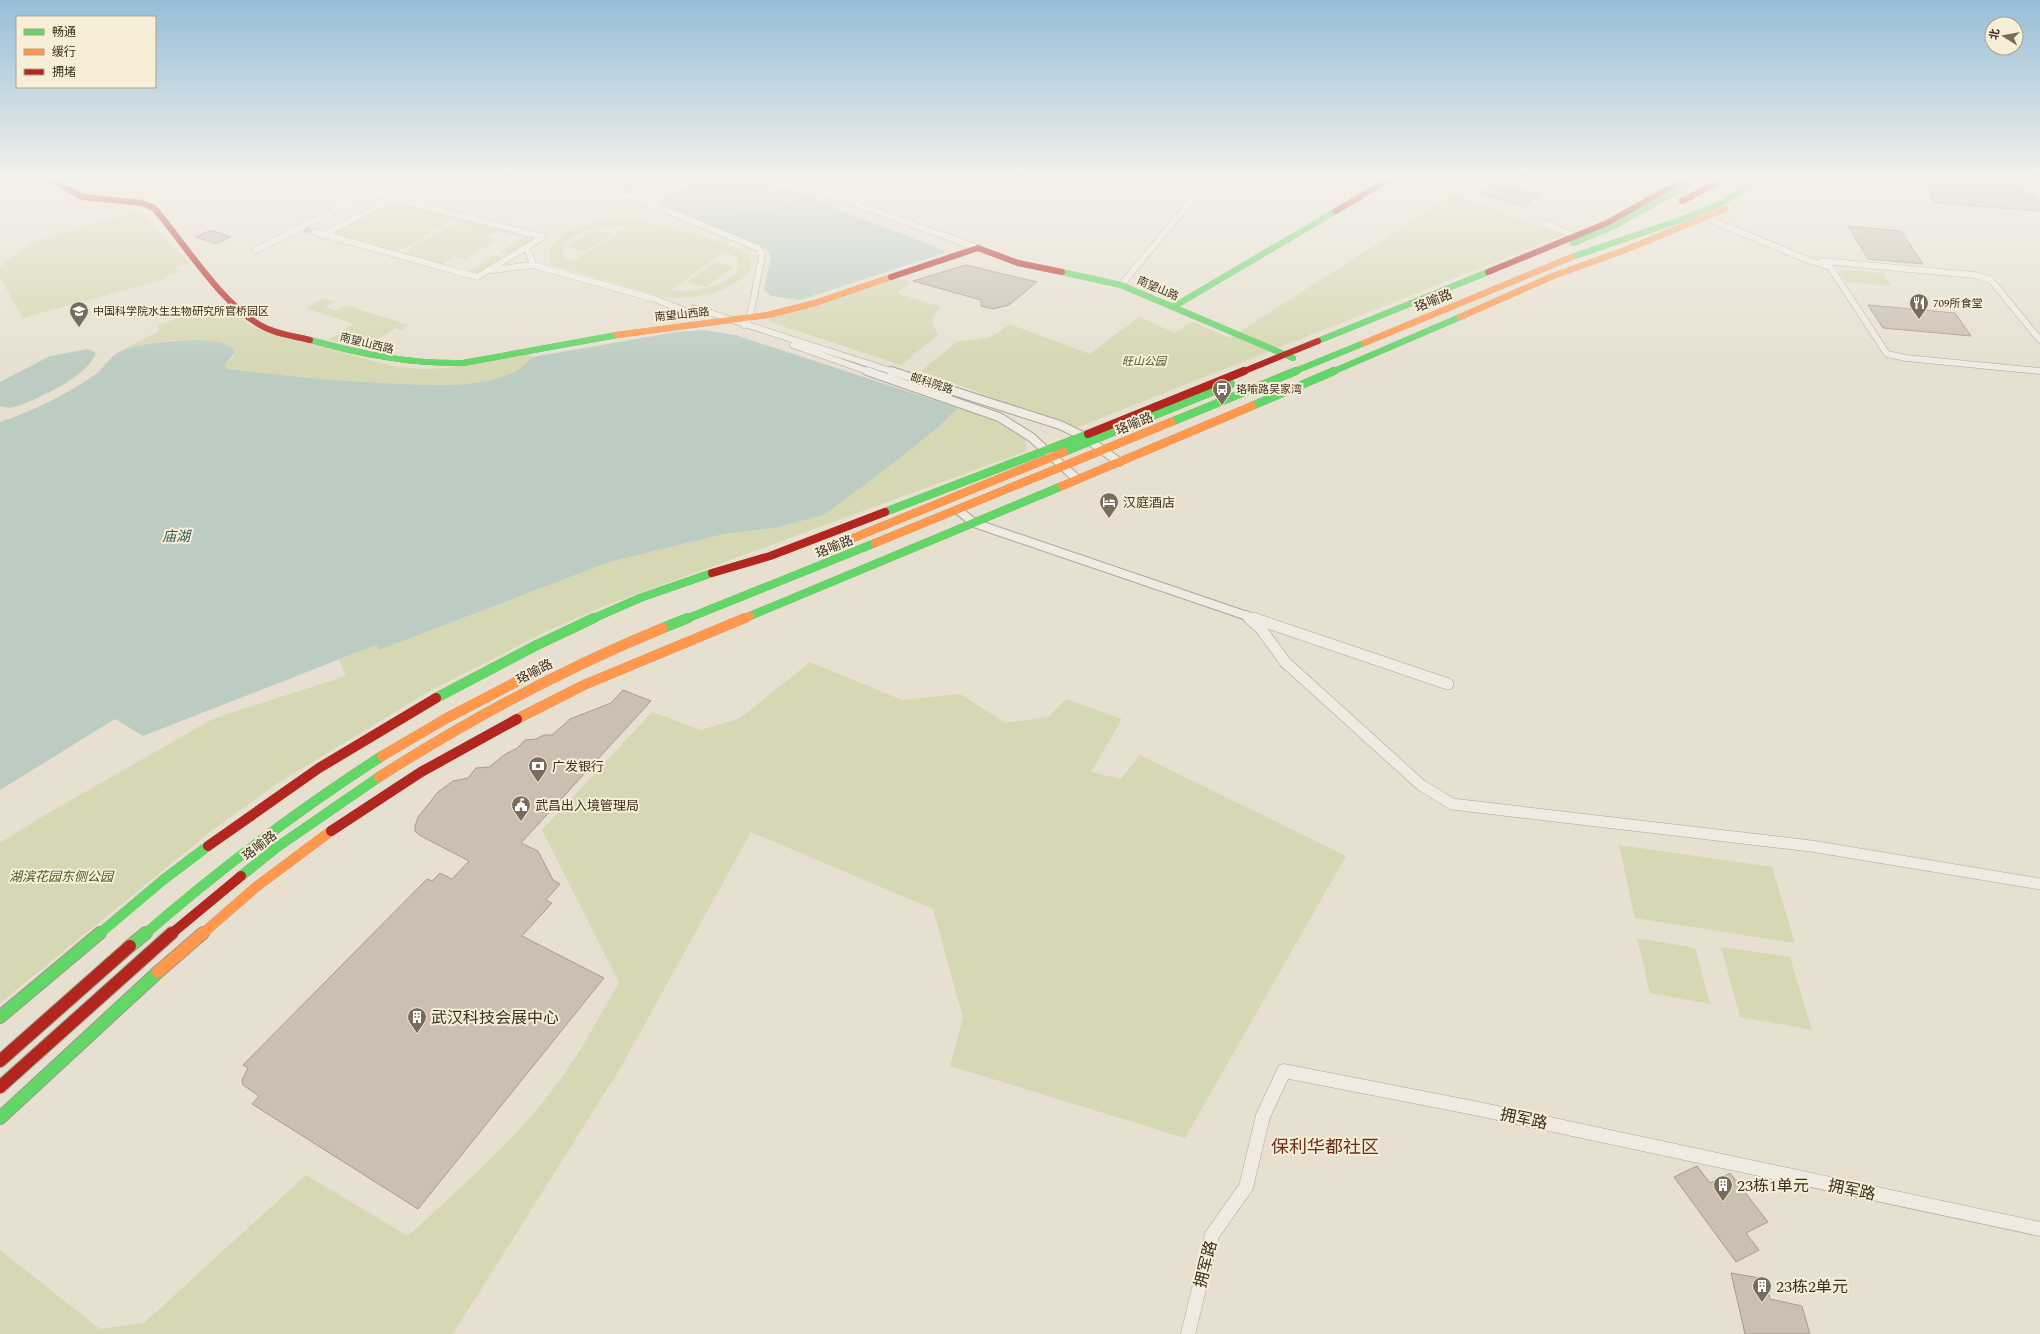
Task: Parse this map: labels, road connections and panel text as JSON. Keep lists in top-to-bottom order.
{
  "streets": {
    "main road": ["南望山路", "珞喻路", "南望山西路"],
    "street": ["邮科院路", "拥军路"]
  },
  "crossings": [
    ["南望山路", "珞喻路"],
    ["南望山路", "南望山西路"],
    ["珞喻路", "邮科院路"],
    ["南望山西路", "邮科院路"]
  ],
  "districts": ["保利华都社区"],
  "water": ["庙湖"],
  "parks": ["旺山公园", "湖滨花园东侧公园"],
  "places": {
    "restaurant": ["709所食堂"],
    "school or university": ["中国科学院水生生物研究所官桥园区"],
    "bus stop": ["珞喻路吴家湾"],
    "hotel": ["汉庭酒店"],
    "bank": ["广发银行"],
    "public building": ["武昌出入境管理局"],
    "building": ["武汉科技会展中心", "23栋1单元", "23栋2单元"]
  },
  "legend": ["畅通", "缓行", "拥堵"],
  "north": "left"
}
